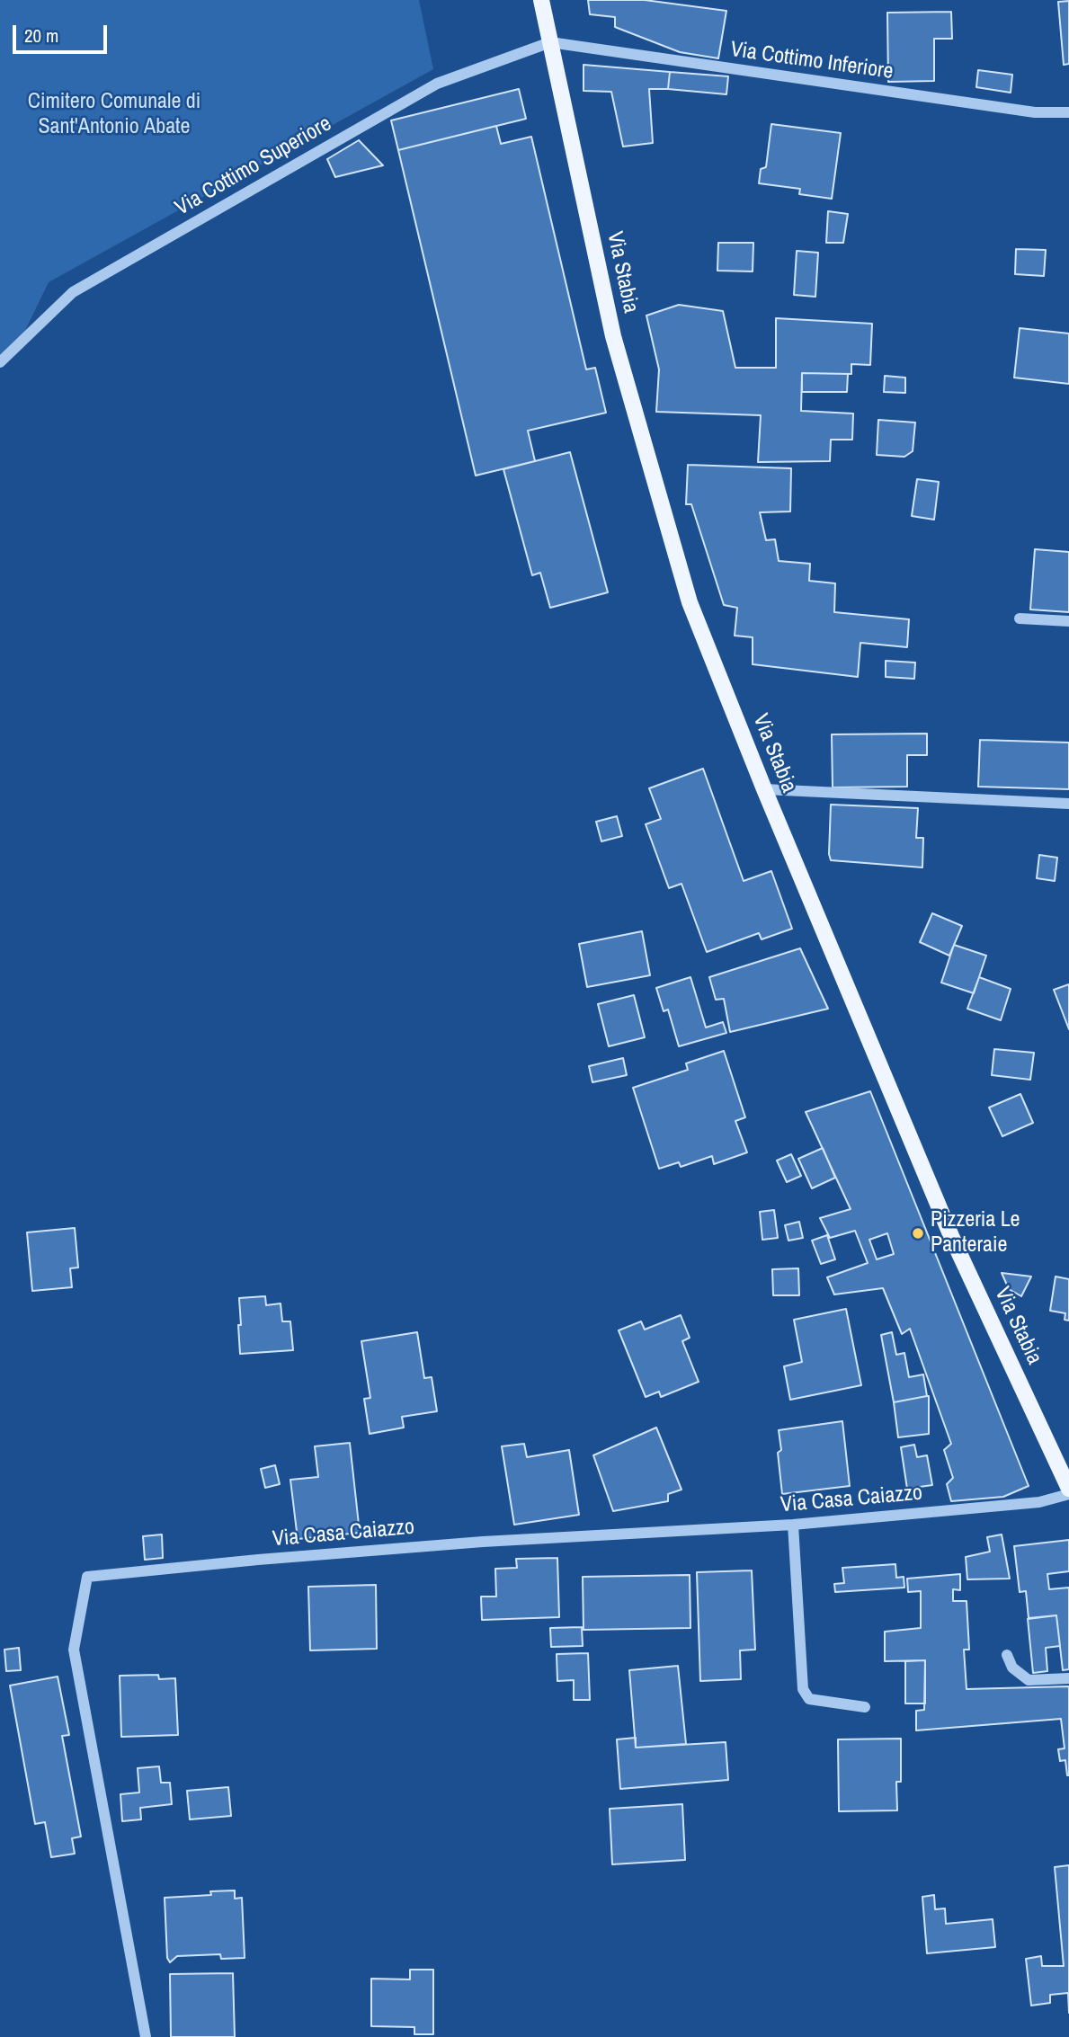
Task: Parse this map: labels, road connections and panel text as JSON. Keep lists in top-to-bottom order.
{
  "streets": {
    "main road": ["Via Stabia"],
    "street": ["Via Cottimo Inferiore", "Via Cottimo Superiore", "Via Casa Caiazzo"]
  },
  "crossings": [
    ["Via Cottimo Inferiore", "Via Cottimo Superiore"],
    ["Via Cottimo Inferiore", "Via Stabia"],
    ["Via Cottimo Superiore", "Via Stabia"]
  ],
  "parks": ["Cimitero Comunale di Sant'Antonio Abate"],
  "places": ["Pizzeria Le Panteraie"],
  "scale_bar": "20 m"
}
